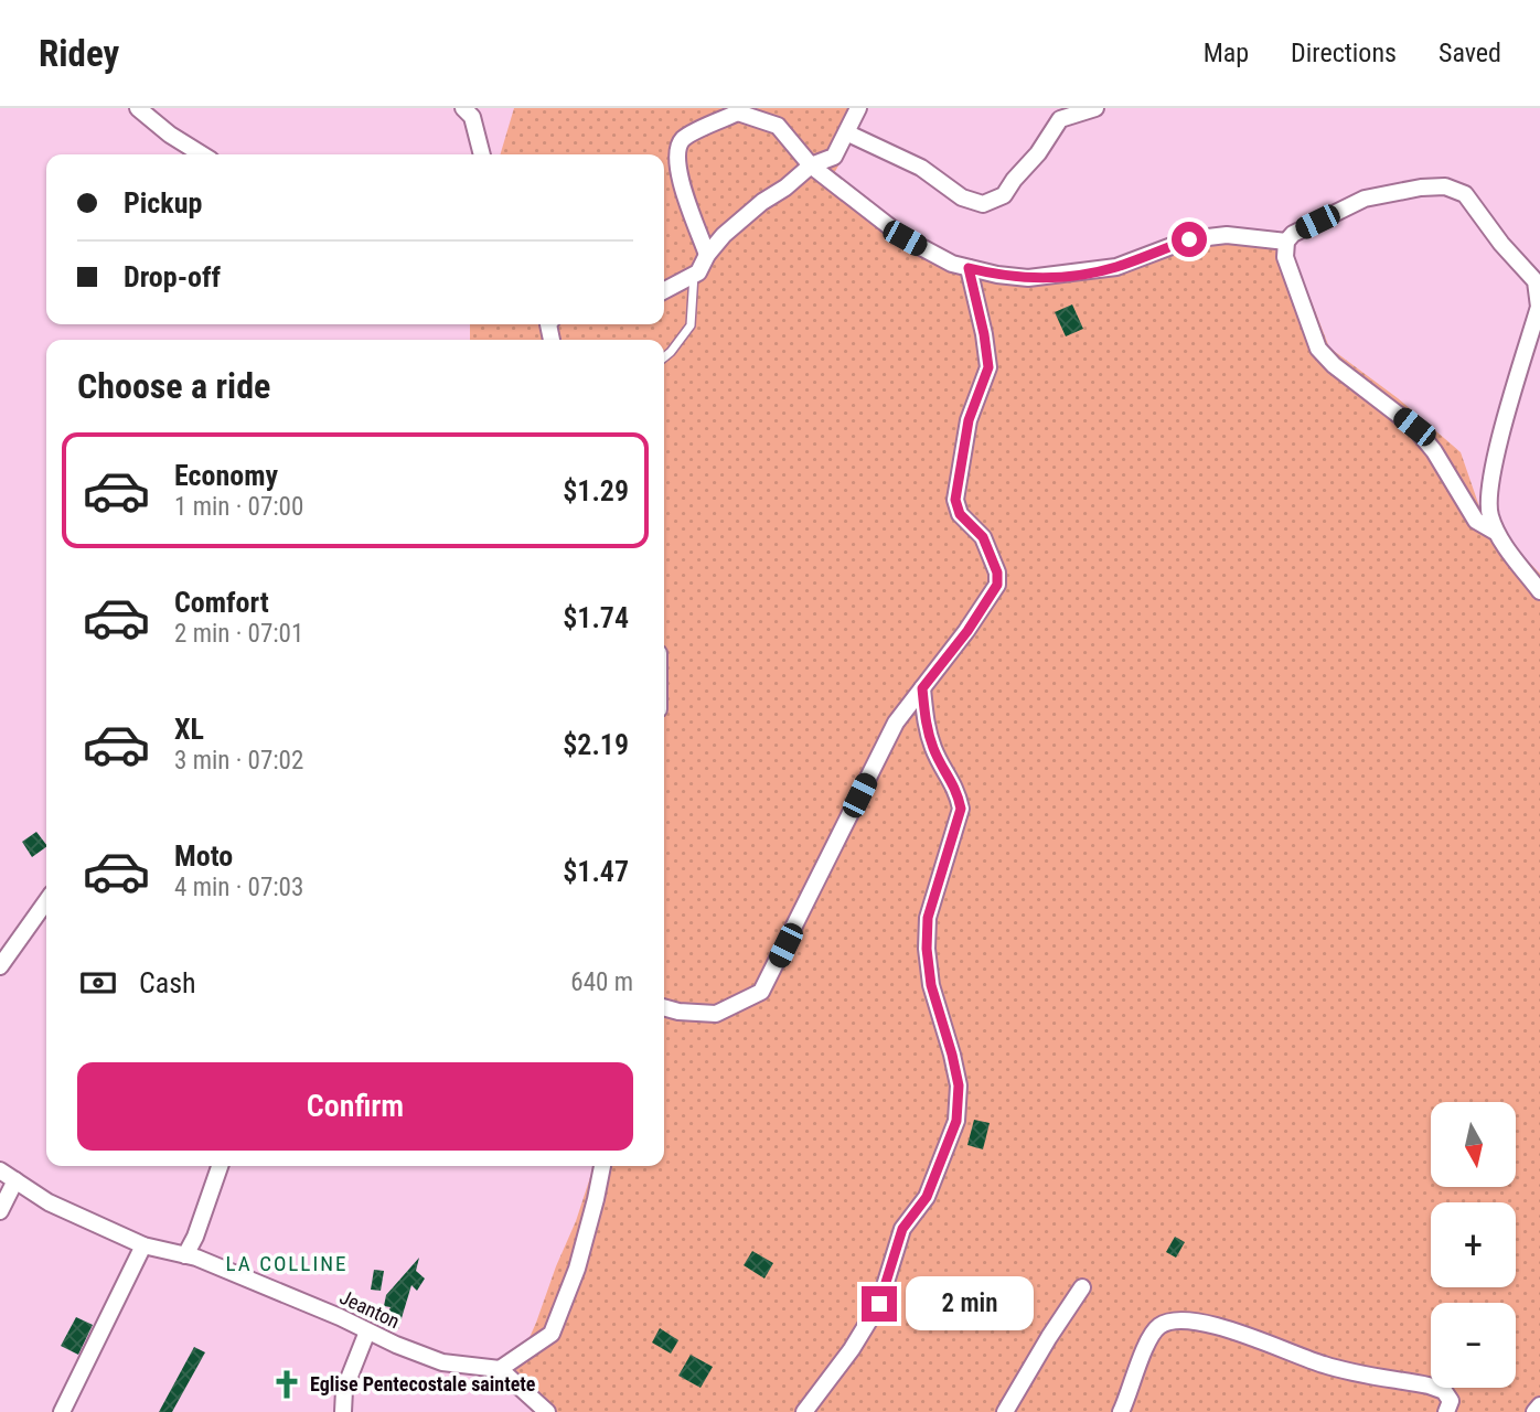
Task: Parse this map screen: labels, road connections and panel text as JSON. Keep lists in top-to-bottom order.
{
  "streets": {
    "street": ["Jeanton"]
  },
  "districts": ["LA COLLINE"],
  "places": {
    "church": ["Eglise Pentecostale saintete"]
  },
  "north": "bottom",
  "page": {
    "header": "Ridey",
    "nav": ["Map", "Directions", "Saved"],
    "banner": ["Pickup", "Drop-off"],
    "heading": "Choose a ride",
    "list": [
      {
        "name": "Economy",
        "note": "1 min · 07:00",
        "value": "$1.29"
      },
      {
        "name": "Comfort",
        "note": "2 min · 07:01",
        "value": "$1.74"
      },
      {
        "name": "XL",
        "note": "3 min · 07:02",
        "value": "$2.19"
      },
      {
        "name": "Moto",
        "note": "4 min · 07:03",
        "value": "$1.47"
      }
    ],
    "pay": ["Cash", "640 m"],
    "buttons": "Confirm",
    "map_buttons": ["+", "−"],
    "bubble": "2 min"
  }
}
